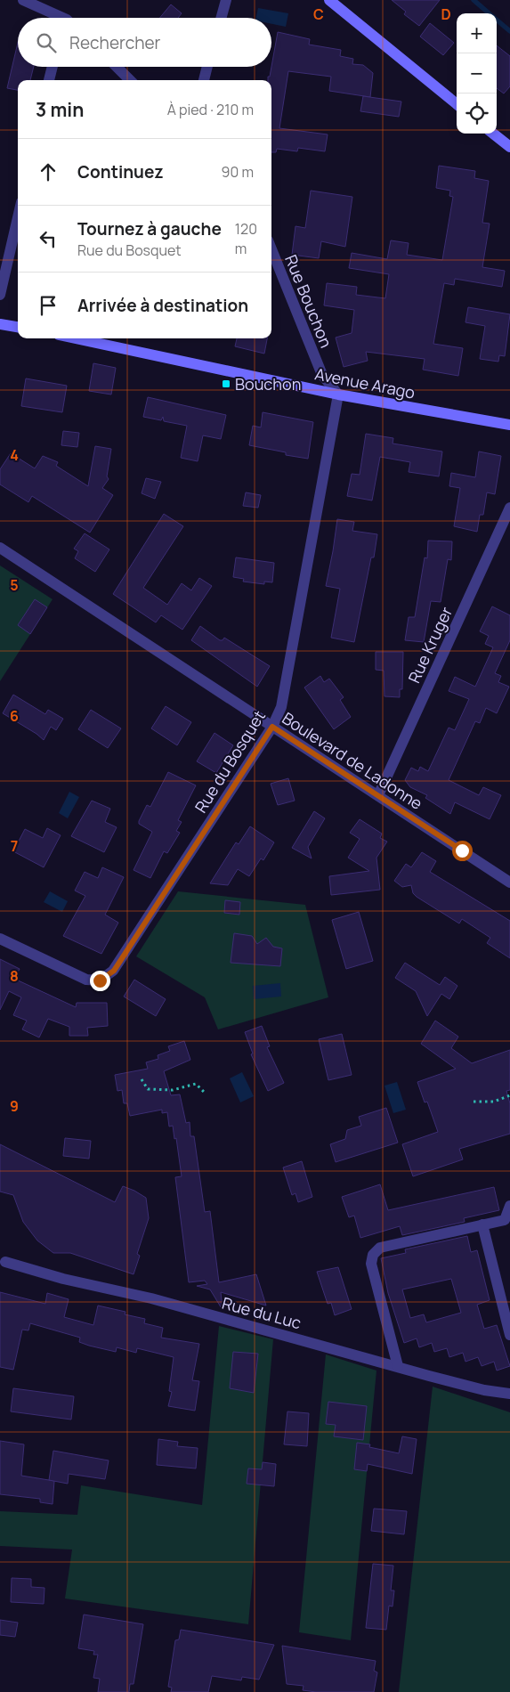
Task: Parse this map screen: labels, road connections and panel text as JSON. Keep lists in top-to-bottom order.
{
  "streets": {
    "street": [
      "Rue Bouchon",
      "Avenue Arago",
      "Rue Kruger",
      "Boulevard de Ladonne",
      "Rue du Bosquet",
      "Rue du Luc"
    ]
  },
  "crossings": [
    ["Rue Bouchon", "Avenue Arago"],
    ["Rue Bouchon", "Rue du Bosquet"],
    ["Avenue Arago", "Rue du Bosquet"],
    ["Rue Kruger", "Boulevard de Ladonne"],
    ["Boulevard de Ladonne", "Rue du Bosquet"]
  ],
  "places": {
    "transit": ["Bouchon"]
  },
  "page": {
    "map_buttons": ["+", "−"],
    "search": "Rechercher",
    "heading": ["3 min", "À pied · 210 m"],
    "list": [
      ["Continuez", "90 m"],
      ["Tournez à gauche", "Rue du Bosquet", "120 m"],
      "Arrivée à destination"
    ]
  },
  "grid": {
    "columns": ["C", "D"],
    "rows": [
      "4",
      "5",
      "6",
      "7",
      "8",
      "9"
    ]
  }
}
